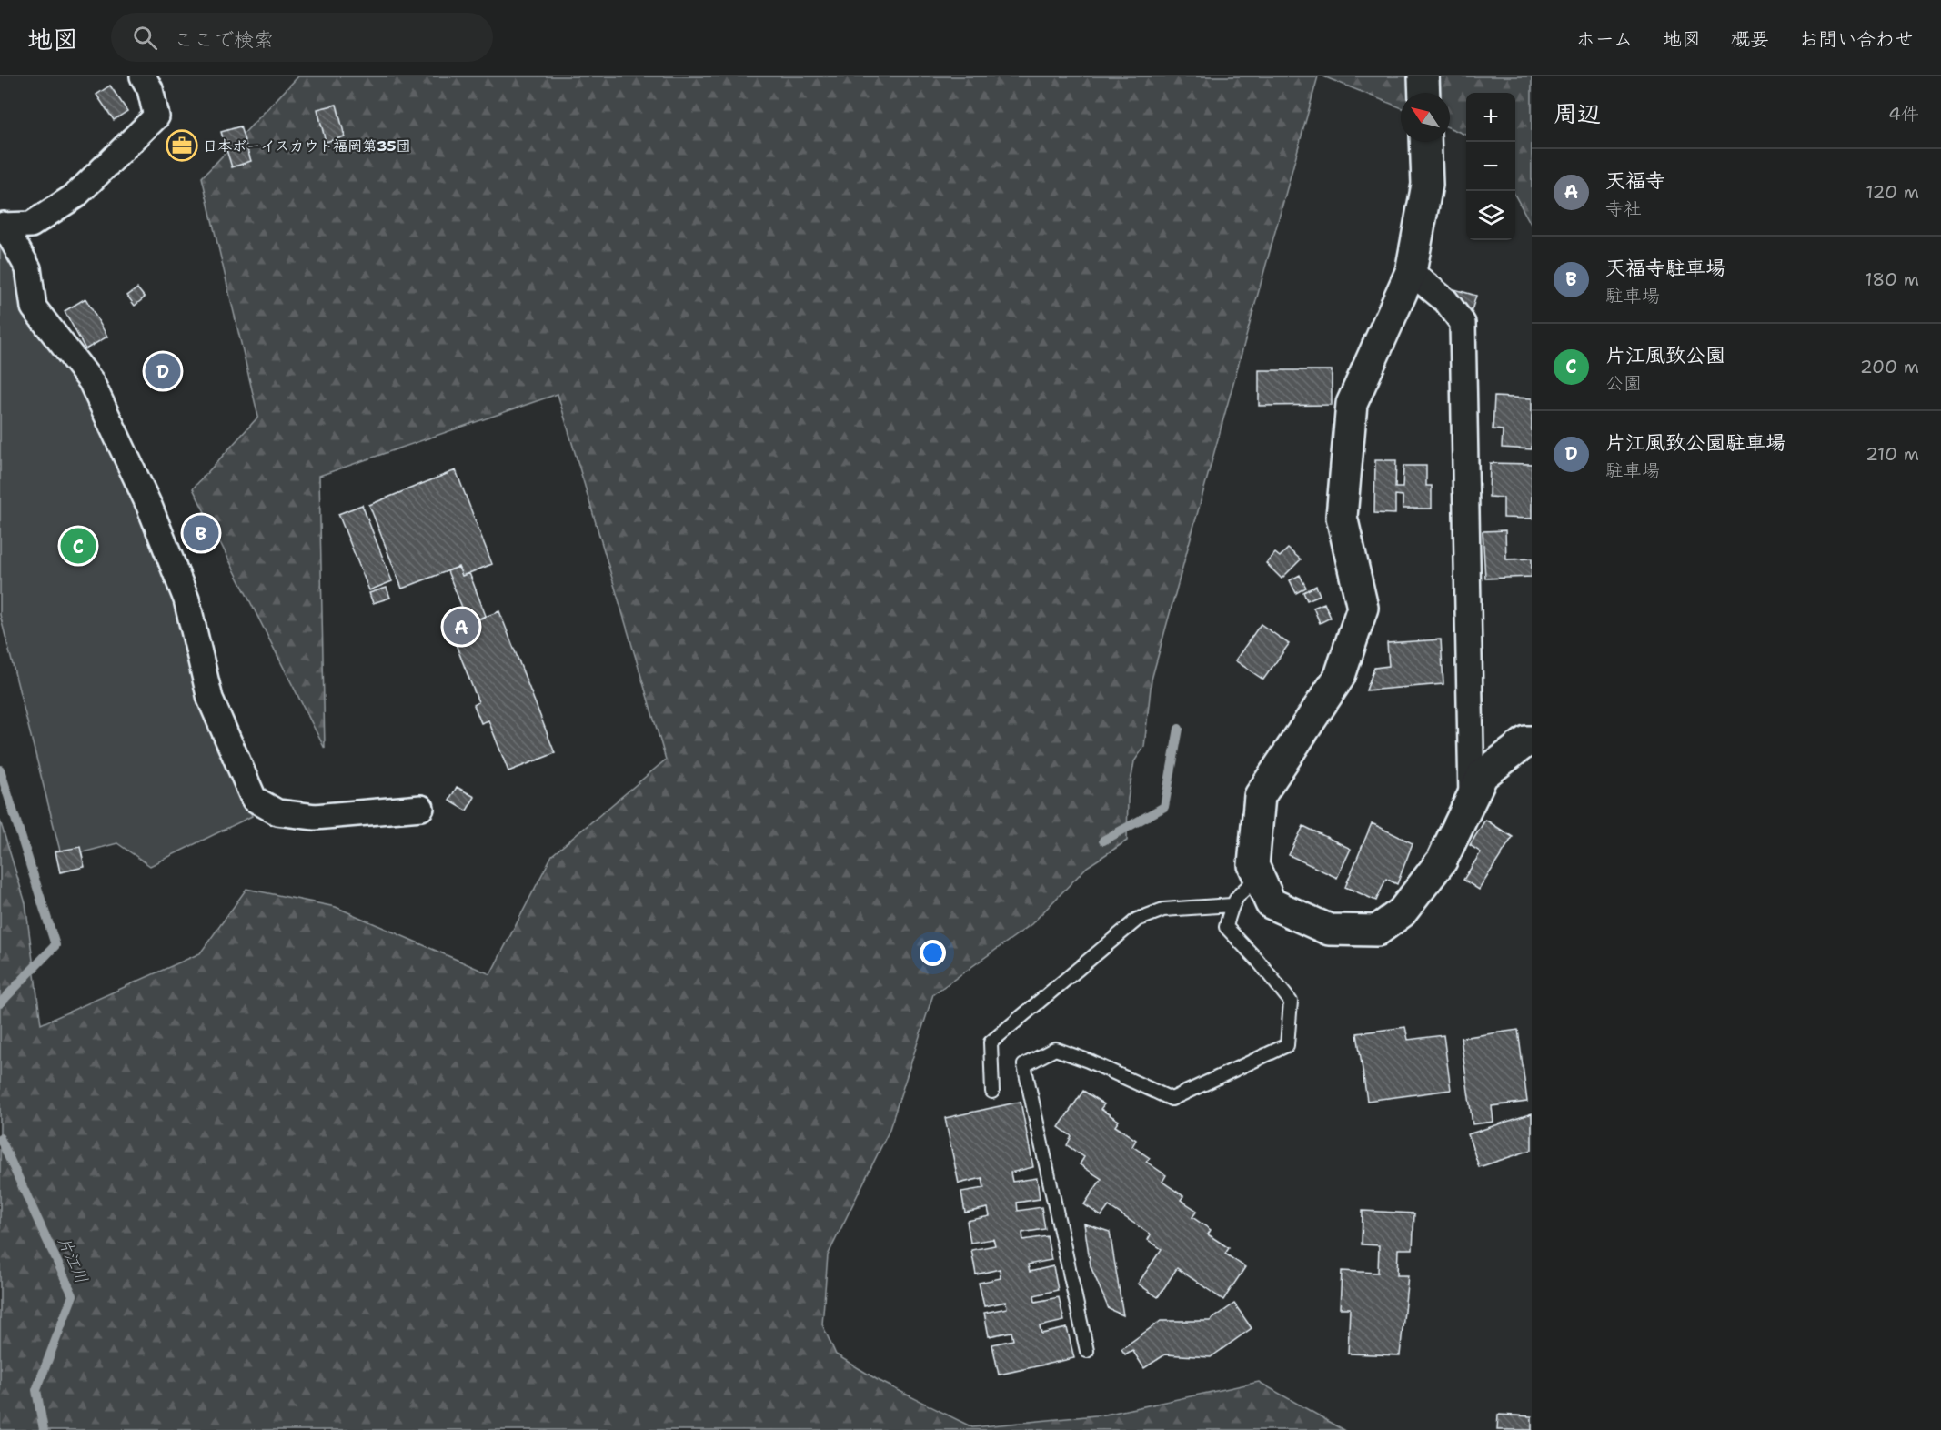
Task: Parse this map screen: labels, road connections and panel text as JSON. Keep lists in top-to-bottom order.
{
  "water": ["片江川"],
  "places": {
    "office": ["日本ボーイスカウト福岡第35団"]
  },
  "north": "top left",
  "page": {
    "header": "地図",
    "search": "ここで検索",
    "nav": [
      "ホーム",
      "地図",
      "概要",
      "お問い合わせ"
    ],
    "heading": ["周辺", "4件"],
    "map_buttons": ["+", "−"],
    "list": [
      {
        "mark": "A",
        "name": "天福寺",
        "note": "寺社",
        "value": "120 m"
      },
      {
        "mark": "B",
        "name": "天福寺駐車場",
        "note": "駐車場",
        "value": "180 m"
      },
      {
        "mark": "C",
        "name": "片江風致公園",
        "note": "公園",
        "value": "200 m"
      },
      {
        "mark": "D",
        "name": "片江風致公園駐車場",
        "note": "駐車場",
        "value": "210 m"
      }
    ],
    "pins": [
      "D",
      "B",
      "C",
      "A"
    ]
  }
}
